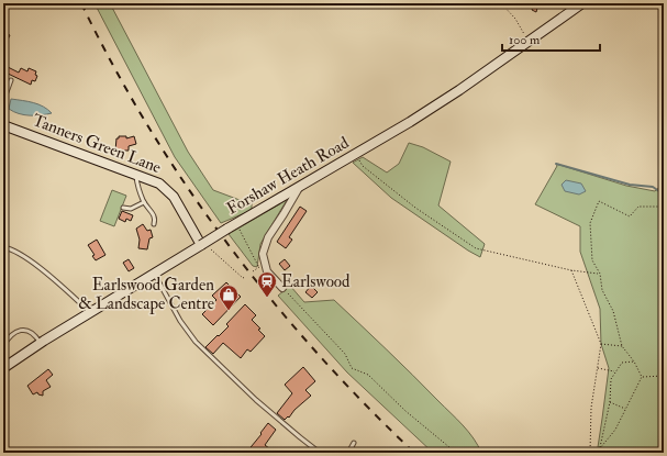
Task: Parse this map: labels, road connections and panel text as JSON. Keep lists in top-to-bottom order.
{
  "streets": {
    "street": ["Tanners Green Lane", "Forshaw Heath Road"]
  },
  "crossings": [
    ["Tanners Green Lane", "Forshaw Heath Road"]
  ],
  "places": {
    "station": ["Earlswood"],
    "shop": ["Earlswood Garden & Landscape Centre"]
  },
  "scale_bar": "100 m"
}
